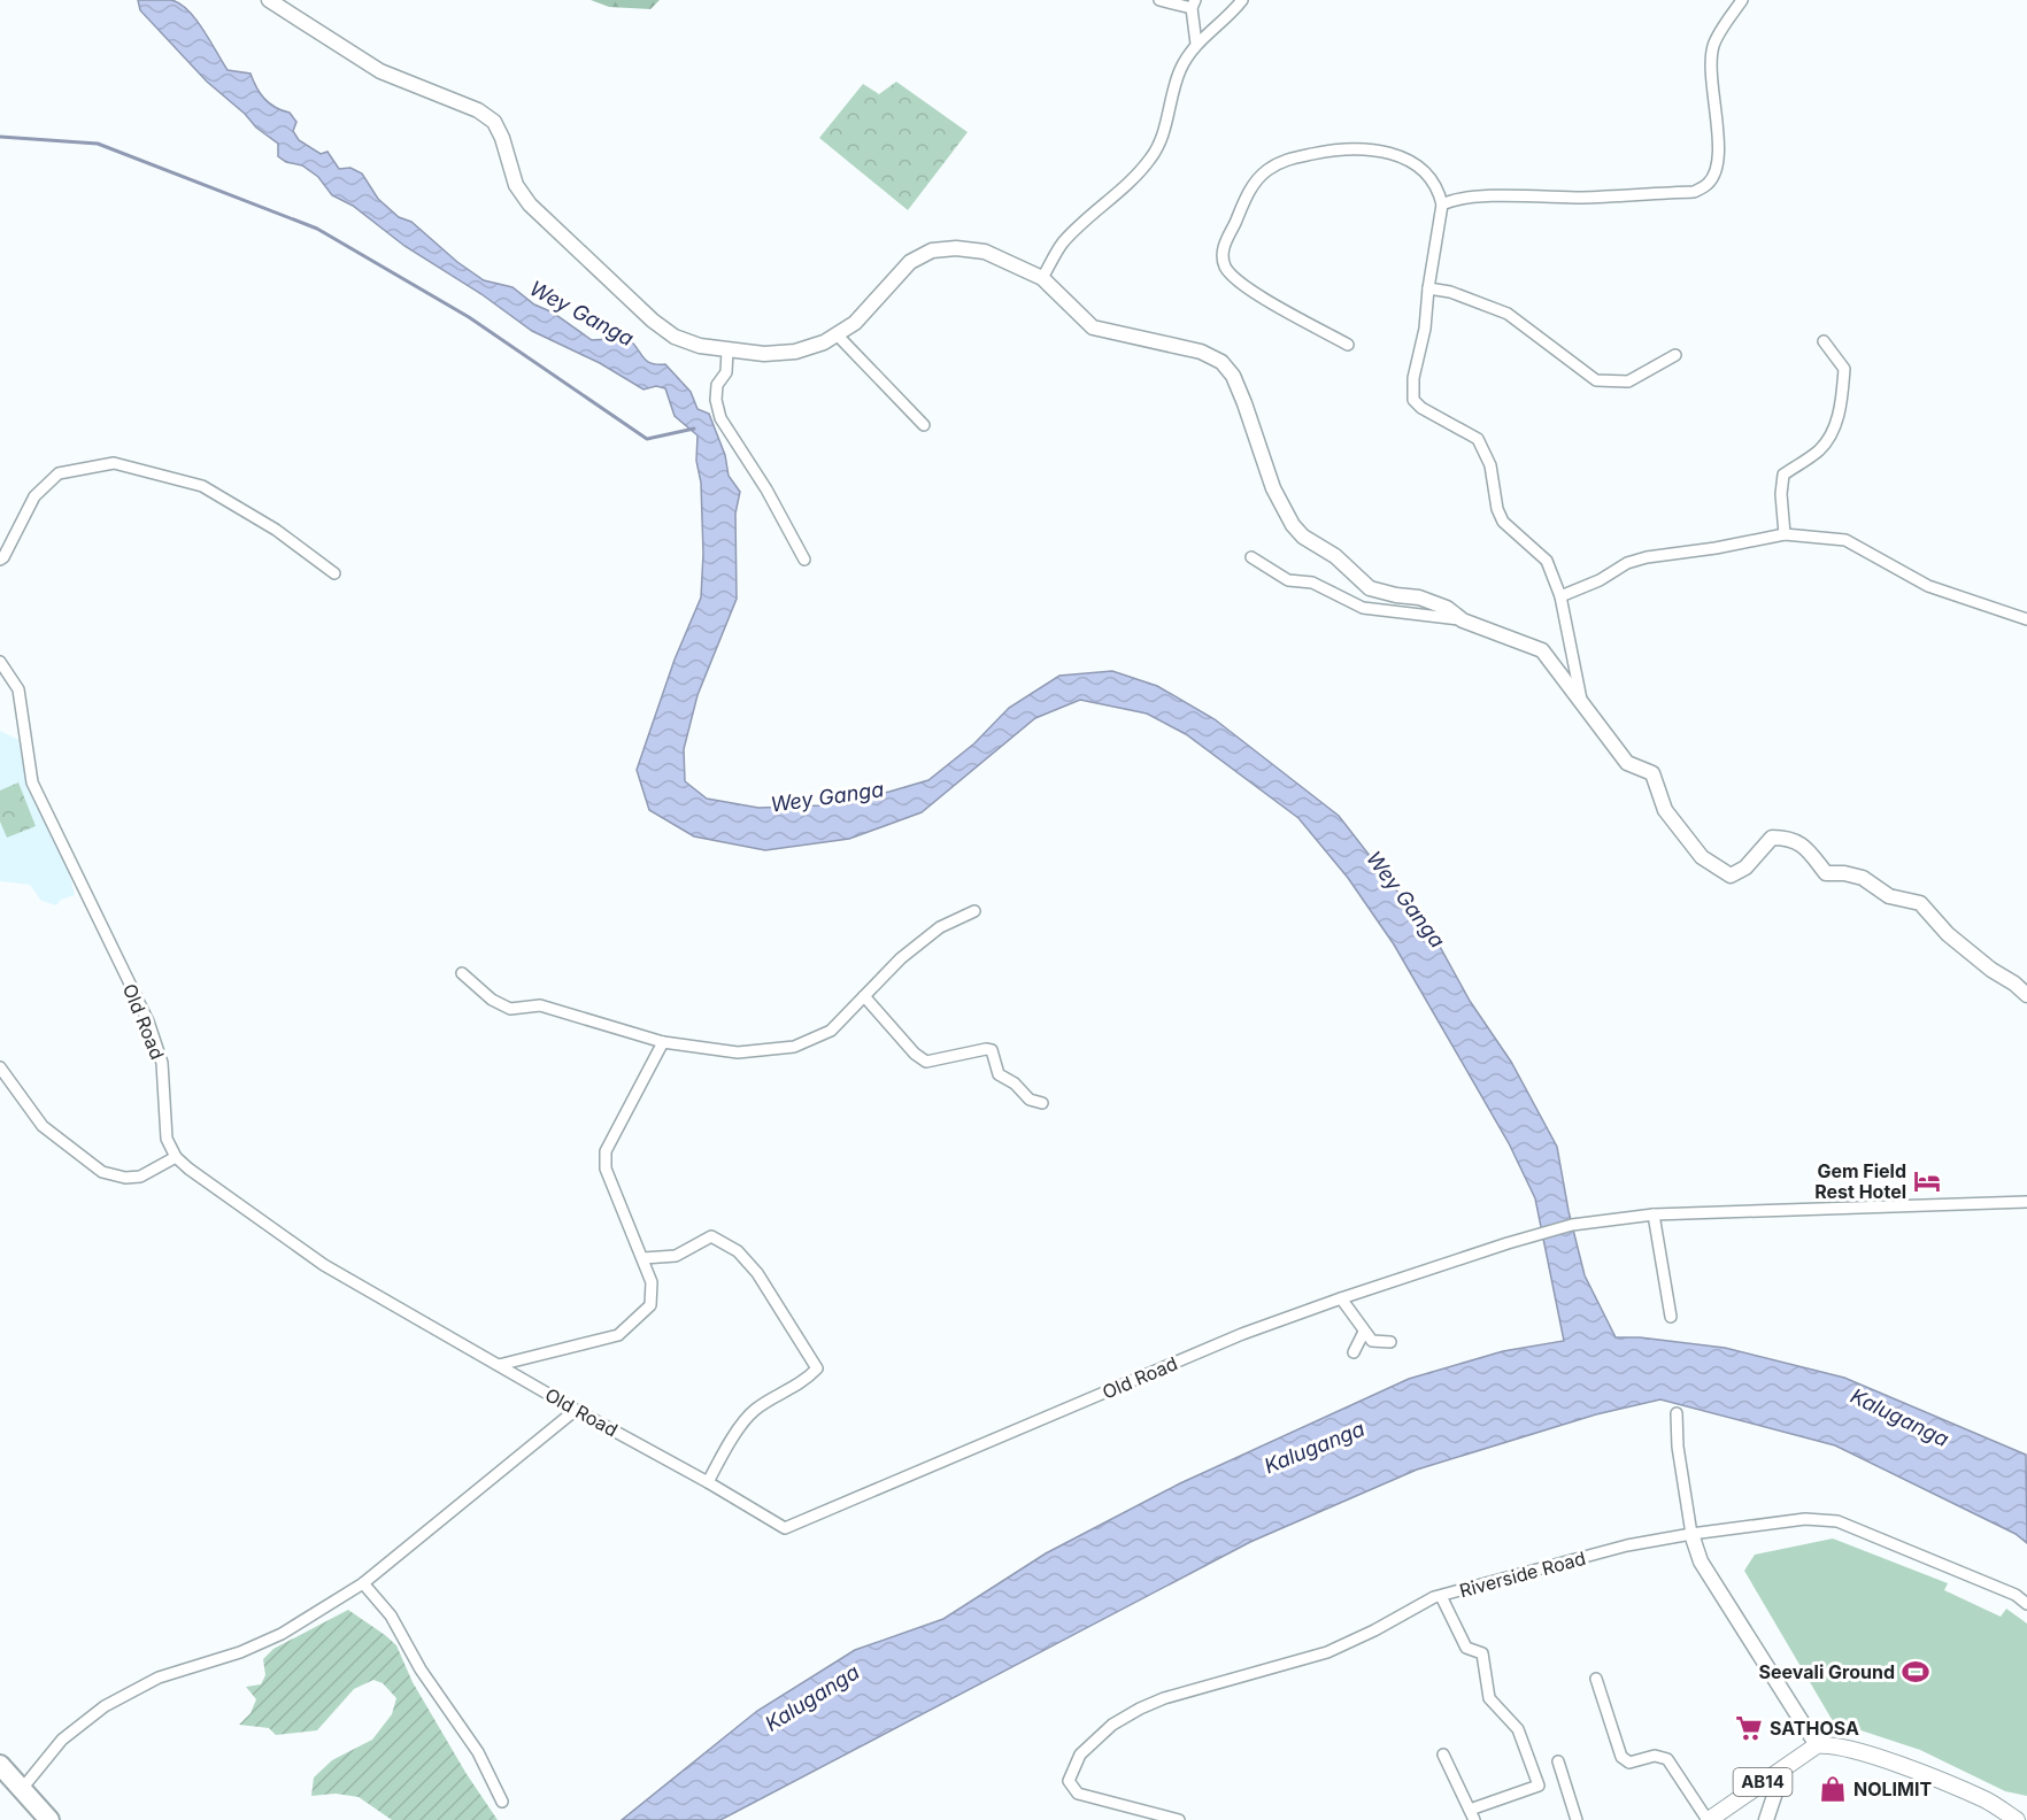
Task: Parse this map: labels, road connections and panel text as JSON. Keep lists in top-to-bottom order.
{
  "streets": {
    "main road": ["AB14"],
    "street": ["Old Road", "Riverside Road"]
  },
  "water": ["Wey Ganga", "Kaluganga"],
  "places": {
    "hotel": ["Gem Field Rest Hotel"],
    "sports": ["Seevali Ground"],
    "supermarket": ["SATHOSA"],
    "shop": ["NOLIMIT"]
  }
}
